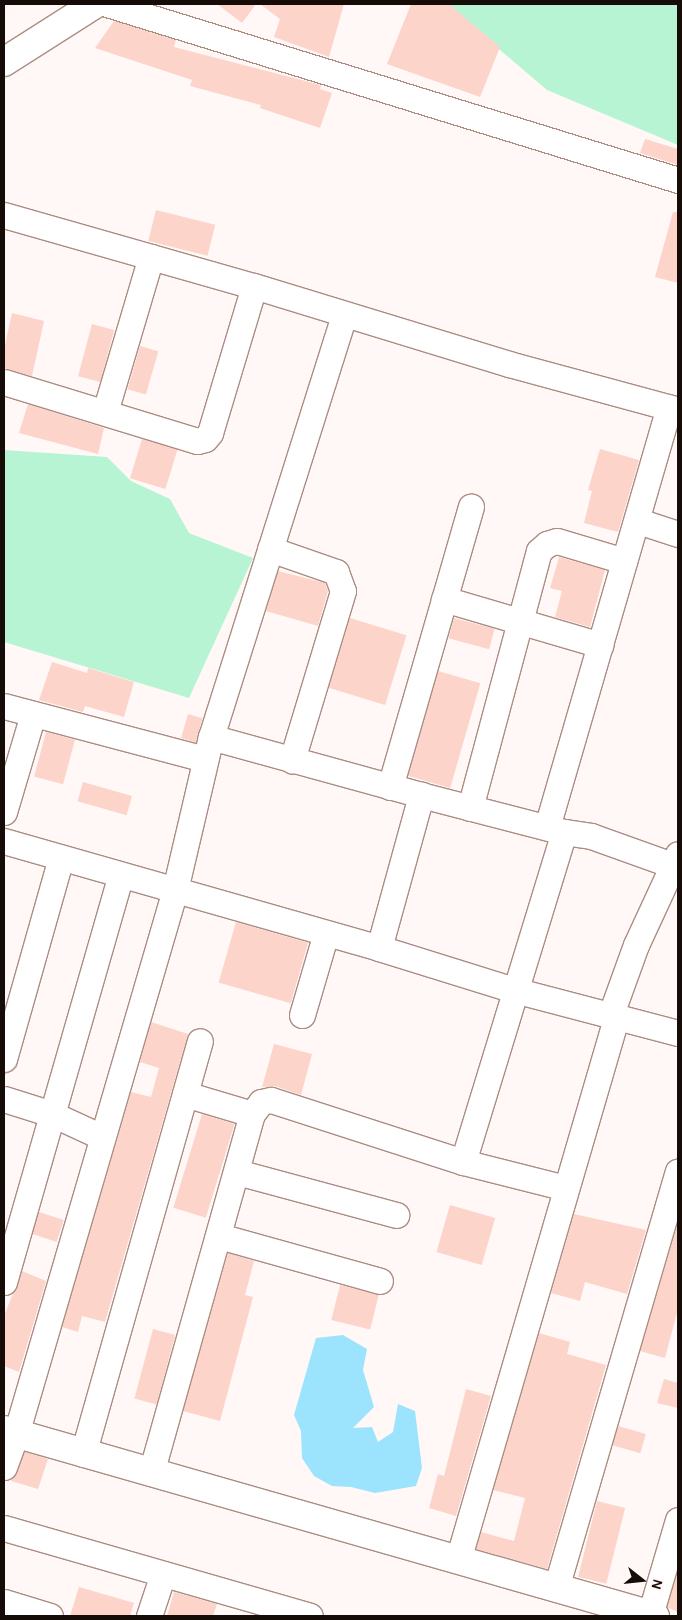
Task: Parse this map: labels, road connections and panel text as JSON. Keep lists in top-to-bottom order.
{
  "north": "right"
}
